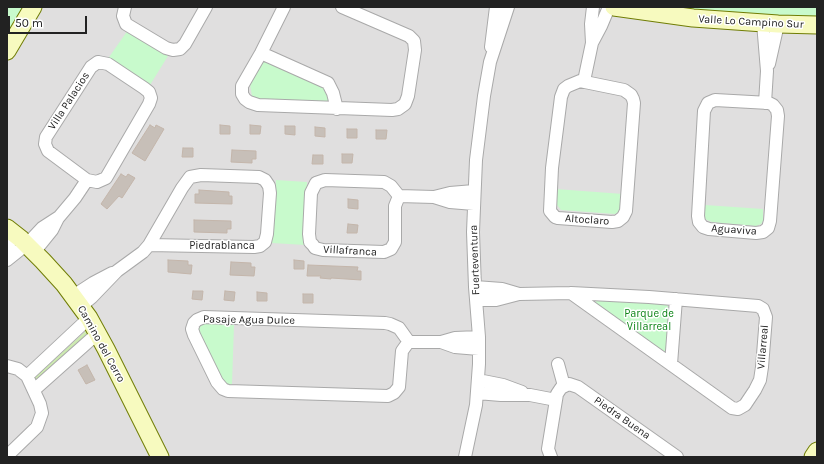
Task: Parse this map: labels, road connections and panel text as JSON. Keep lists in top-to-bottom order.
{
  "streets": {
    "street": [
      "Valle Lo Campino Sur",
      "Villa Palacios",
      "Altoclaro",
      "Aguaviva",
      "Piedrablanca",
      "Villafranca",
      "Fuerteventura",
      "Pasaje Agua Dulce",
      "Camino del Cerro",
      "Villarreal",
      "Piedra Buena"
    ]
  },
  "crossings": [
    ["Piedrablanca", "Camino del Cerro"],
    ["Fuerteventura", "Villarreal"]
  ],
  "parks": ["Parque de Villarreal"],
  "scale_bar": "50 m"
}
